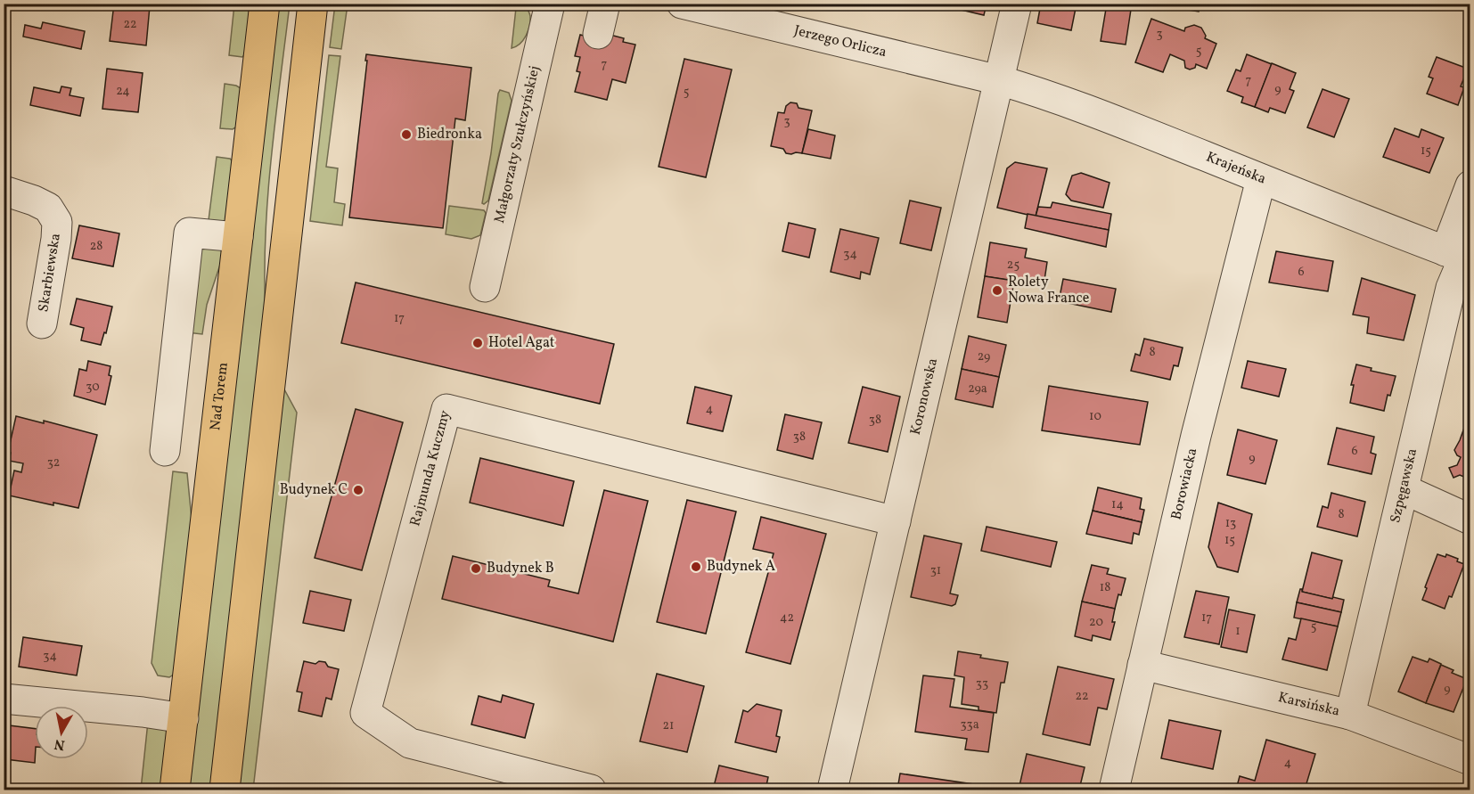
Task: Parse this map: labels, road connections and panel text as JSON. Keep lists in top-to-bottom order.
{
  "streets": {
    "main road": ["Nad Torem"],
    "street": [
      "Jerzego Orlicza",
      "Małgorzaty Szułczyńskiej",
      "Krajeńska",
      "Skarbiewska",
      "Koronowska",
      "Rajmunda Kuczmy",
      "Borowiacka",
      "Szpęgawska",
      "Karsińska"
    ]
  },
  "crossings": [
    ["Jerzego Orlicza", "Krajeńska"],
    ["Jerzego Orlicza", "Koronowska"],
    ["Krajeńska", "Koronowska"],
    ["Krajeńska", "Borowiacka"],
    ["Krajeńska", "Szpęgawska"],
    ["Koronowska", "Rajmunda Kuczmy"],
    ["Borowiacka", "Karsińska"],
    ["Szpęgawska", "Karsińska"]
  ],
  "places": [
    "Biedronka",
    "Rolety Nowa France",
    "Hotel Agat",
    "Budynek C",
    "Budynek A",
    "Budynek B"
  ],
  "house_numbers": [
    "22",
    "3",
    "5",
    "7",
    "7",
    "9",
    "24",
    "5",
    "3",
    "15",
    "28",
    "34",
    "25",
    "6",
    "17",
    "8",
    "29",
    "30",
    "29a",
    "4",
    "10",
    "38",
    "38",
    "6",
    "9",
    "32",
    "14",
    "8",
    "13",
    "15",
    "31",
    "18",
    "42",
    "17",
    "20",
    "5",
    "1",
    "34",
    "33",
    "9",
    "22",
    "33a",
    "21",
    "4"
  ],
  "north": "bottom"
}
